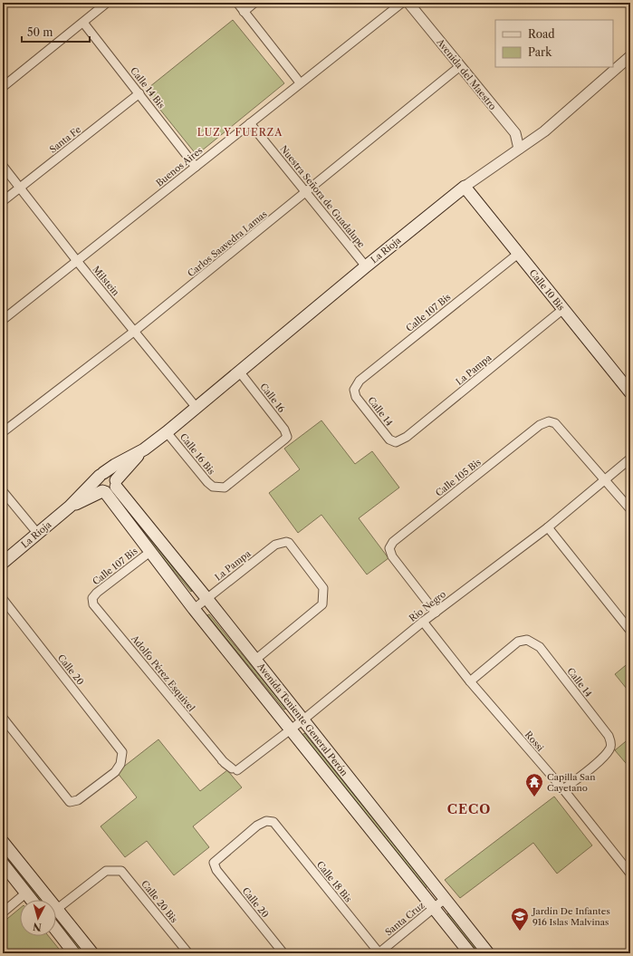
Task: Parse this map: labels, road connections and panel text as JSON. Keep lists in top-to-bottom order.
{
  "streets": {
    "main road": ["La Rioja", "Calle 10 Bis", "Avenida Teniente General Perón"],
    "street": [
      "Avenida del Maestro",
      "Calle 14 Bis",
      "Santa Fe",
      "Buenos Aires",
      "Nuestra Señora de Guadalupe",
      "Carlos Saavedra Lamas",
      "Milstein",
      "Calle 107 Bis",
      "La Pampa",
      "Calle 16",
      "Calle 14",
      "Calle 16 Bis",
      "Calle 105 Bis",
      "Río Negro",
      "Calle 20",
      "Adolfo Pérez Esquivel",
      "Rossi",
      "Calle 18 Bis",
      "Calle 20 Bis",
      "Santa Cruz"
    ]
  },
  "crossings": [
    ["Avenida del Maestro", "Carlos Saavedra Lamas"],
    ["Avenida del Maestro", "La Rioja"],
    ["Calle 14 Bis", "Santa Fe"],
    ["Calle 14 Bis", "Buenos Aires"],
    ["Santa Fe", "Milstein"],
    ["Buenos Aires", "Nuestra Señora de Guadalupe"],
    ["Buenos Aires", "Milstein"],
    ["Nuestra Señora de Guadalupe", "Carlos Saavedra Lamas"],
    ["Nuestra Señora de Guadalupe", "La Rioja"],
    ["Carlos Saavedra Lamas", "Milstein"],
    ["La Rioja", "Milstein"],
    ["La Rioja", "Calle 10 Bis"],
    ["La Rioja", "Calle 16"],
    ["La Rioja", "Calle 16 Bis"],
    ["La Rioja", "Avenida Teniente General Perón"],
    ["Calle 10 Bis", "Calle 107 Bis"],
    ["Calle 10 Bis", "La Pampa"],
    ["Calle 107 Bis", "Calle 14"],
    ["Calle 107 Bis", "Adolfo Pérez Esquivel"],
    ["Calle 107 Bis", "Avenida Teniente General Perón"],
    ["La Pampa", "Calle 14"],
    ["La Pampa", "Avenida Teniente General Perón"],
    ["Calle 16", "Calle 16 Bis"],
    ["Calle 14", "Rossi"],
    ["Calle 105 Bis", "Río Negro"],
    ["Río Negro", "Avenida Teniente General Perón"],
    ["Río Negro", "Rossi"],
    ["Calle 20", "Calle 18 Bis"],
    ["Avenida Teniente General Perón", "Santa Cruz"],
    ["Calle 18 Bis", "Santa Cruz"]
  ],
  "districts": ["LUZ Y FUERZA", "CECO"],
  "places": {
    "temple": ["Capilla San Cayetano"],
    "school or university": ["Jardín De Infantes 916 Islas Malvinas"]
  },
  "legend": ["Road", "Park"],
  "scale_bar": "50 m",
  "north": "bottom"
}
